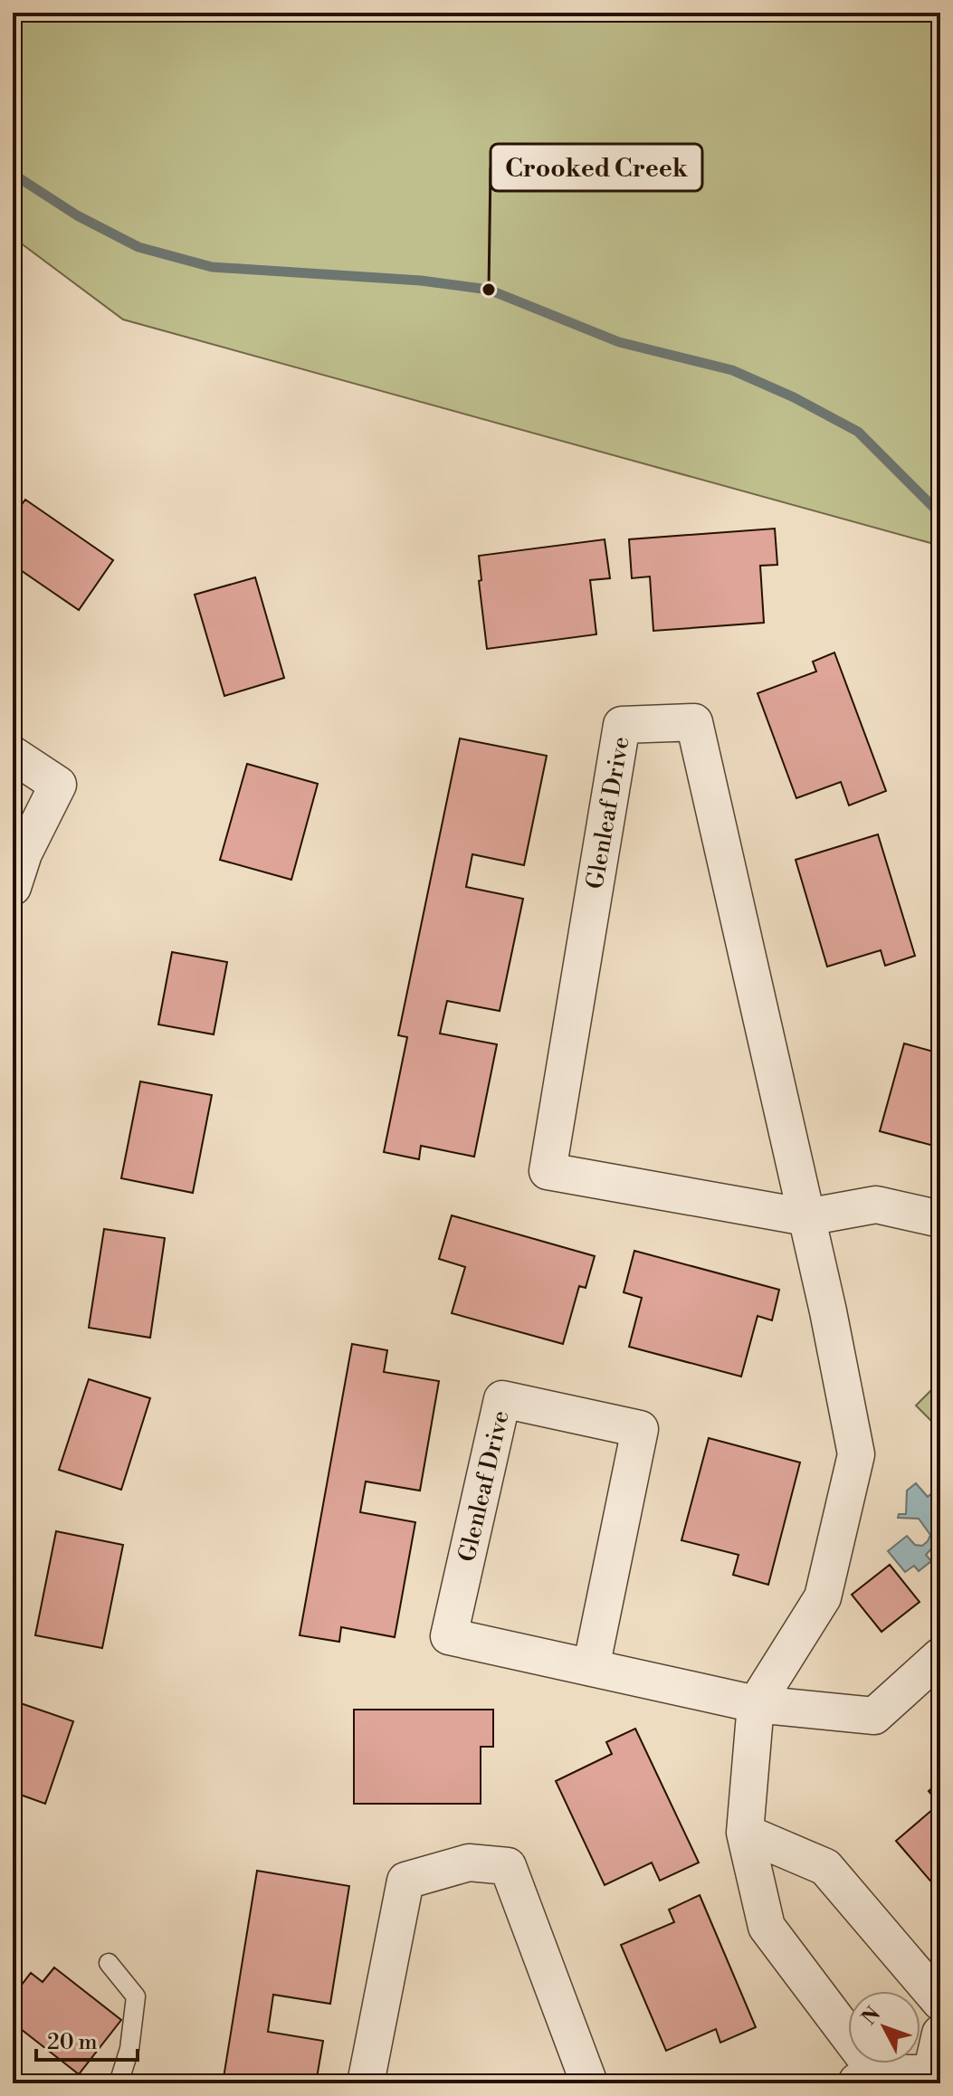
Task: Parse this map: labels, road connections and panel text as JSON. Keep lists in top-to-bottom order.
{
  "streets": {
    "street": ["Glenleaf Drive"]
  },
  "places": ["Crooked Creek"],
  "scale_bar": "20 m",
  "north": "top left"
}
